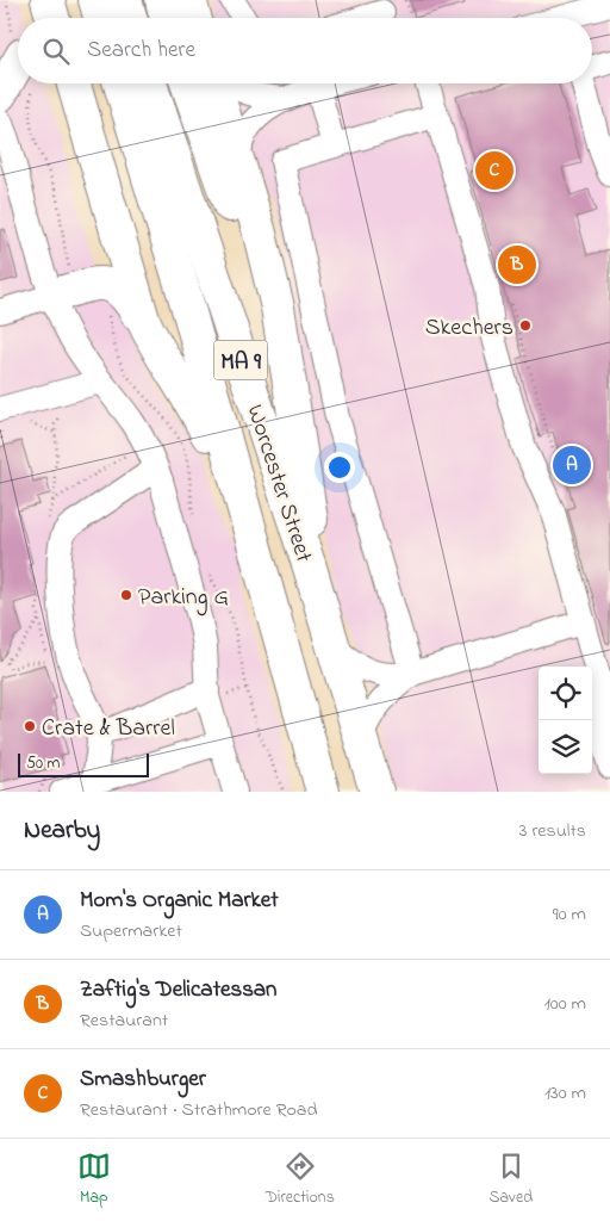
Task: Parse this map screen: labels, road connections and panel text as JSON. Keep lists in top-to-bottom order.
{
  "streets": {
    "highway": ["MA 9", "Worcester Street"]
  },
  "places": ["Skechers", "Parking G", "Crate & Barrel"],
  "scale_bar": "50 m",
  "page": {
    "search": "Search here",
    "pins": ["C", "B", "A"],
    "scale": "50 m",
    "heading": ["Nearby", "3 results"],
    "list": [
      {
        "mark": "A",
        "name": "Mom's Organic Market",
        "note": "Supermarket",
        "value": "90 m"
      },
      {
        "mark": "B",
        "name": "Zaftig's Delicatessan",
        "note": "Restaurant",
        "value": "100 m"
      },
      {
        "mark": "C",
        "name": "Smashburger",
        "note": "Restaurant · Strathmore Road",
        "value": "130 m"
      }
    ],
    "nav": ["Map", "Directions", "Saved"]
  }
}
